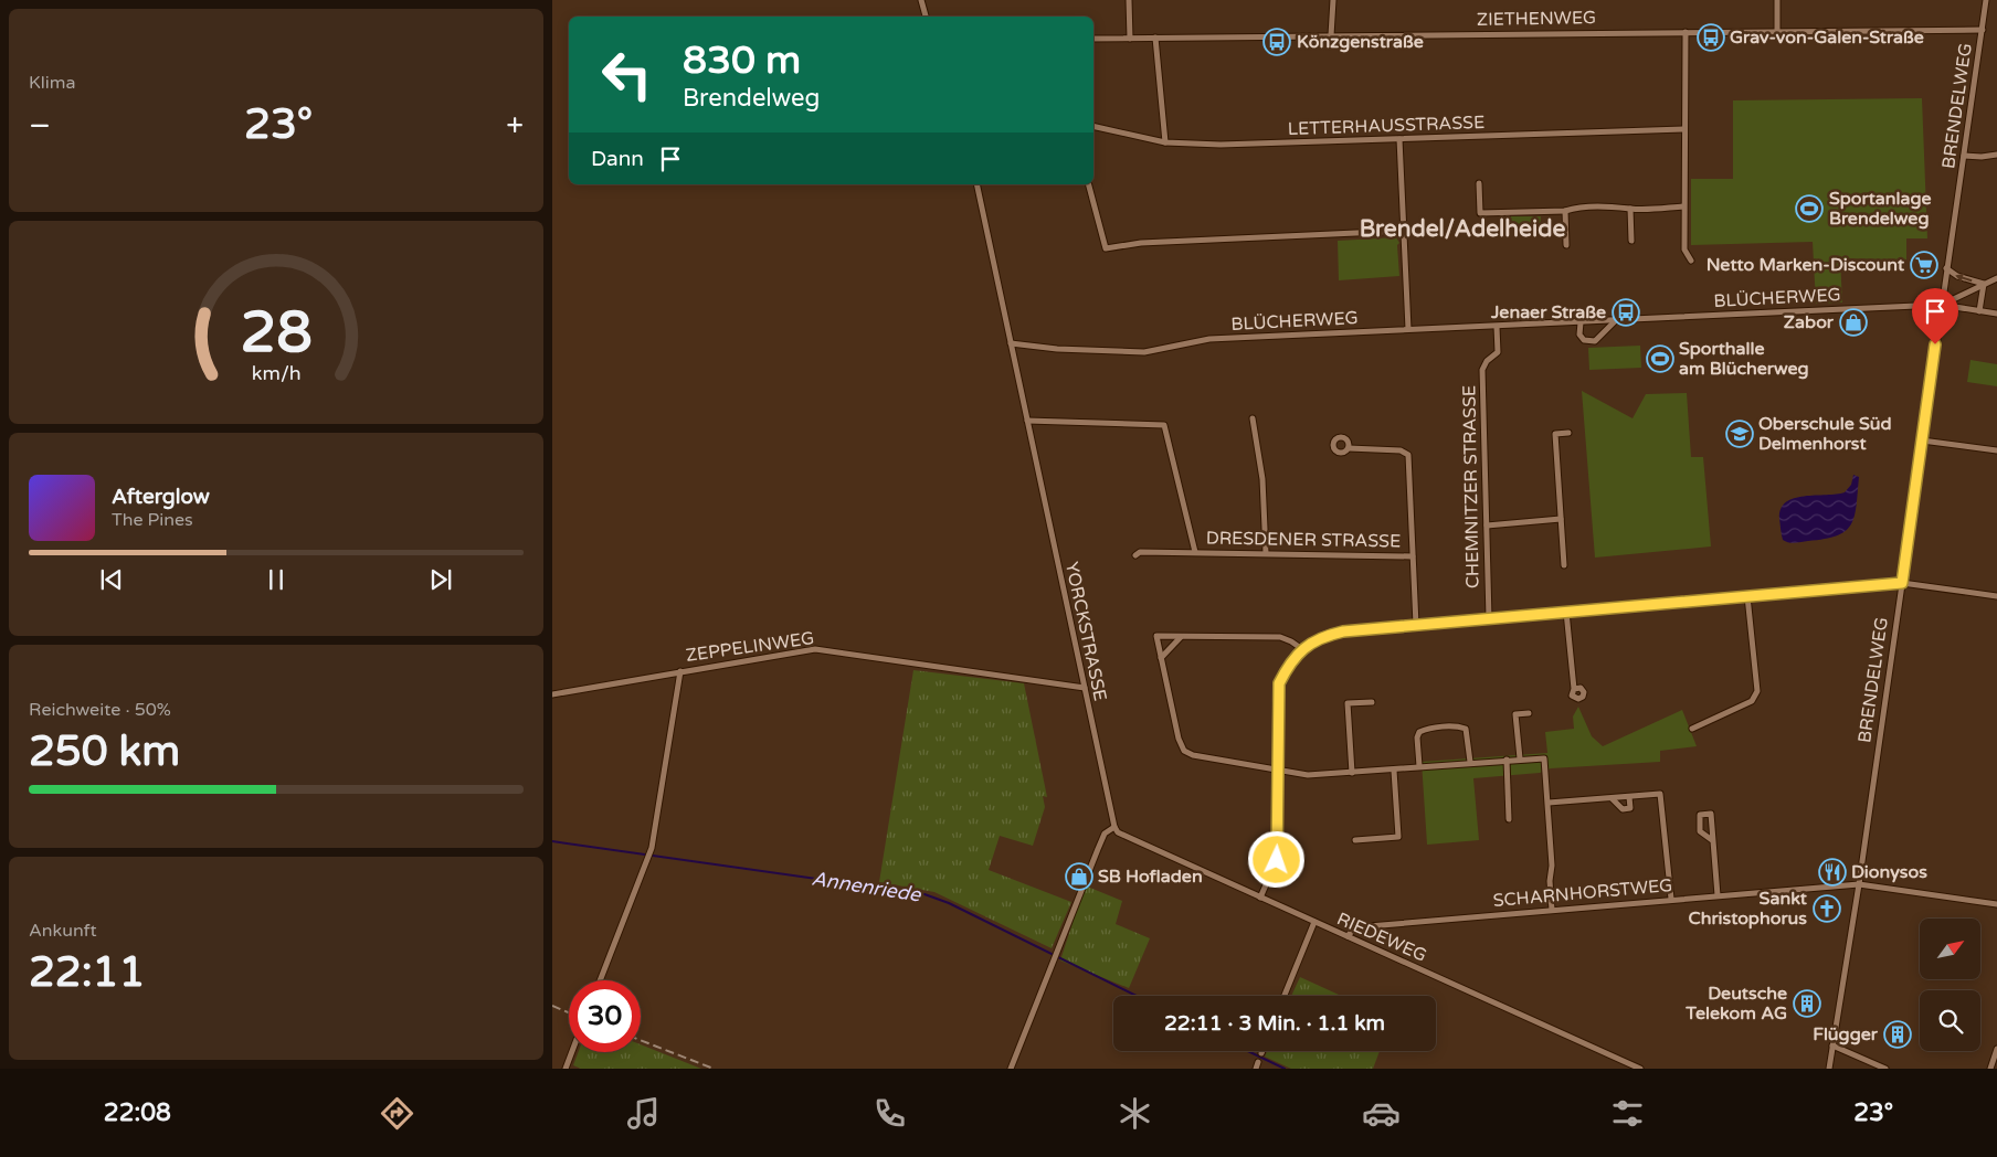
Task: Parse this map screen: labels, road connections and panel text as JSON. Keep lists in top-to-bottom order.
{
  "streets": {
    "street": [
      "ZIETHENWEG",
      "BRENDELWEG",
      "LETTERHAUSSTRASSE",
      "BLÜCHERWEG",
      "CHEMNITZER STRASSE",
      "DRESDENER STRASSE",
      "YORCKSTRASSE",
      "ZEPPELINWEG",
      "SCHARNHORSTWEG",
      "RIEDEWEG"
    ]
  },
  "crossings": [
    ["ZIETHENWEG", "BRENDELWEG"],
    ["BRENDELWEG", "BLÜCHERWEG"],
    ["BRENDELWEG", "SCHARNHORSTWEG"],
    ["BLÜCHERWEG", "CHEMNITZER STRASSE"],
    ["BLÜCHERWEG", "YORCKSTRASSE"],
    ["DRESDENER STRASSE", "YORCKSTRASSE"],
    ["YORCKSTRASSE", "ZEPPELINWEG"],
    ["YORCKSTRASSE", "RIEDEWEG"],
    ["SCHARNHORSTWEG", "RIEDEWEG"]
  ],
  "districts": ["Brendel/Adelheide"],
  "water": ["Annenriede"],
  "places": {
    "bus stop": ["Grav-von-Galen-Straße", "Könzgenstraße", "Jenaer Straße"],
    "sports": ["Sportanlage Brendelweg", "Sporthalle am Blücherweg"],
    "supermarket": ["Netto Marken-Discount"],
    "shop": ["Zabor", "SB Hofladen"],
    "school or university": ["Oberschule Süd Delmenhorst"],
    "restaurant": ["Dionysos"],
    "church": ["Sankt Christophorus"],
    "building": ["Deutsche Telekom AG", "Flügger"]
  },
  "north": "top right",
  "page": {
    "tile": [
      "Klima",
      ["Reichweite · 50%", "250 km"],
      ["Ankunft", "22:11"]
    ],
    "turn": ["830 m", "Brendelweg"],
    "heat": ["−", "23°", "+"],
    "then": "Dann",
    "song": ["Afterglow", "The Pines"],
    "limit": "30",
    "trip": "22:11 · 3 Min. · 1.1 km",
    "tabs": ["22:08", "23°"],
    "gauge": ["28", "km/h"]
  }
}
